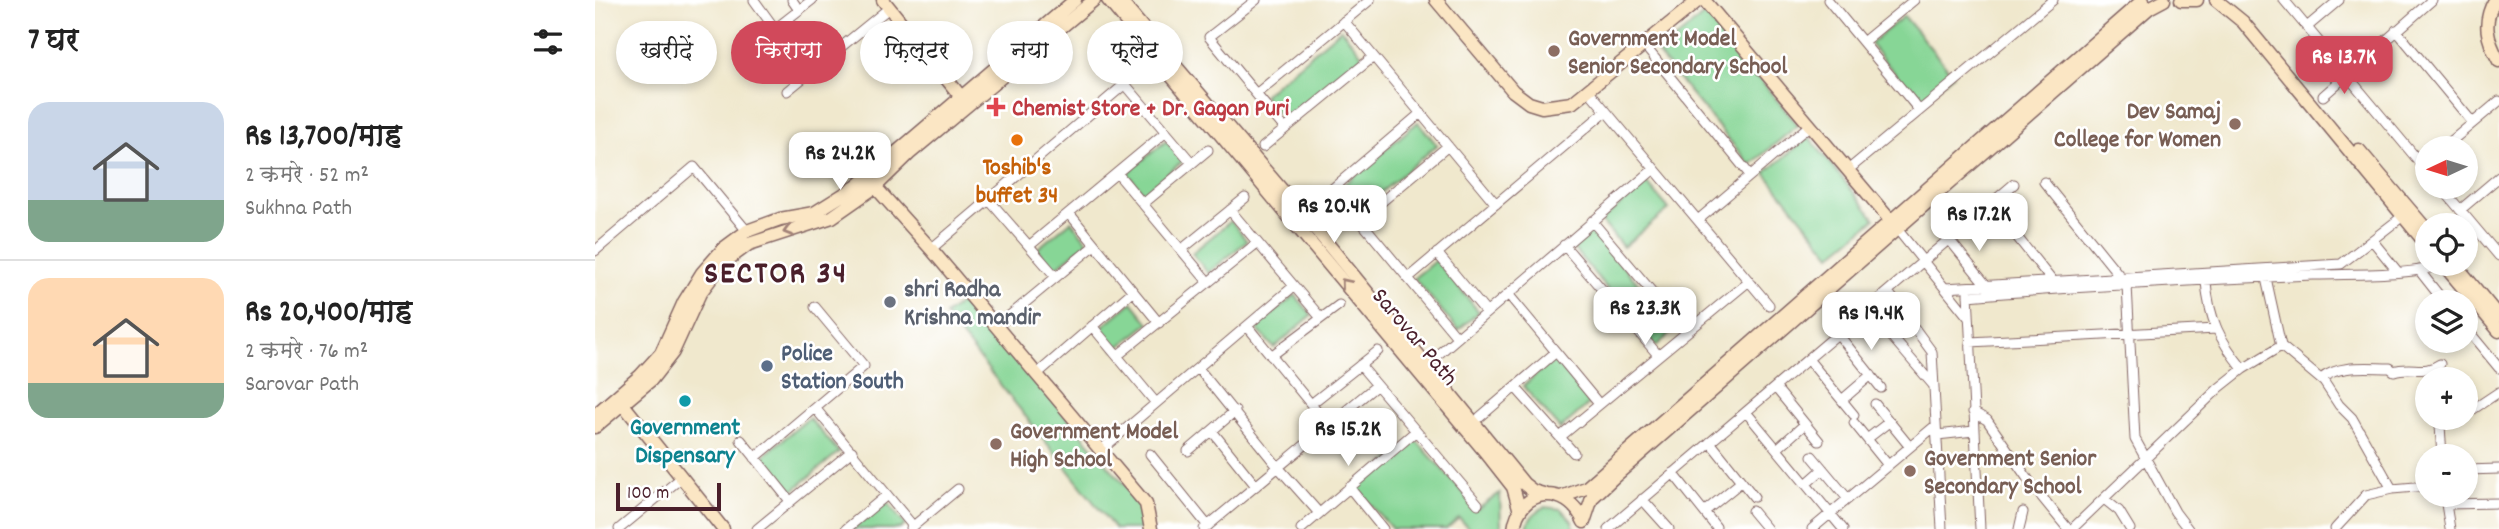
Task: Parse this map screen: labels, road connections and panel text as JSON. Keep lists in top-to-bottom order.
{
  "streets": {
    "main road": ["Sarovar Path"]
  },
  "districts": ["SECTOR 34"],
  "places": {
    "other": [
      "Government Model Senior Secondary School",
      "Dev Samaj College for Women",
      "Toshib's buffet 34",
      "shri Radha Krishna mandir",
      "Police Station South",
      "Government Dispensary",
      "Government Model High School",
      "Government Senior Secondary School"
    ],
    "health": ["Chemist Store + Dr. Gagan Puri"]
  },
  "scale_bar": "100 m",
  "north": "left",
  "page": {
    "heading": "7 घर",
    "chip": [
      "खरीदें",
      "किराया",
      "फ़िल्टर",
      "नया",
      "फ़्लैट"
    ],
    "price": [
      "Rs 13.7K",
      "Rs 24.2K",
      "Rs 20.4K",
      "Rs 17.2K",
      "Rs 23.3K",
      "Rs 19.4K",
      "Rs 15.2K"
    ],
    "list": [
      {
        "name": "Rs 13,700/माह",
        "note": "2 कमरे · 52 m² · Sukhna Path"
      },
      {
        "name": "Rs 20,400/माह",
        "note": "2 कमरे · 76 m² · Sarovar Path"
      }
    ],
    "map_buttons": ["+", "−"],
    "scale": "100 m"
  }
}
